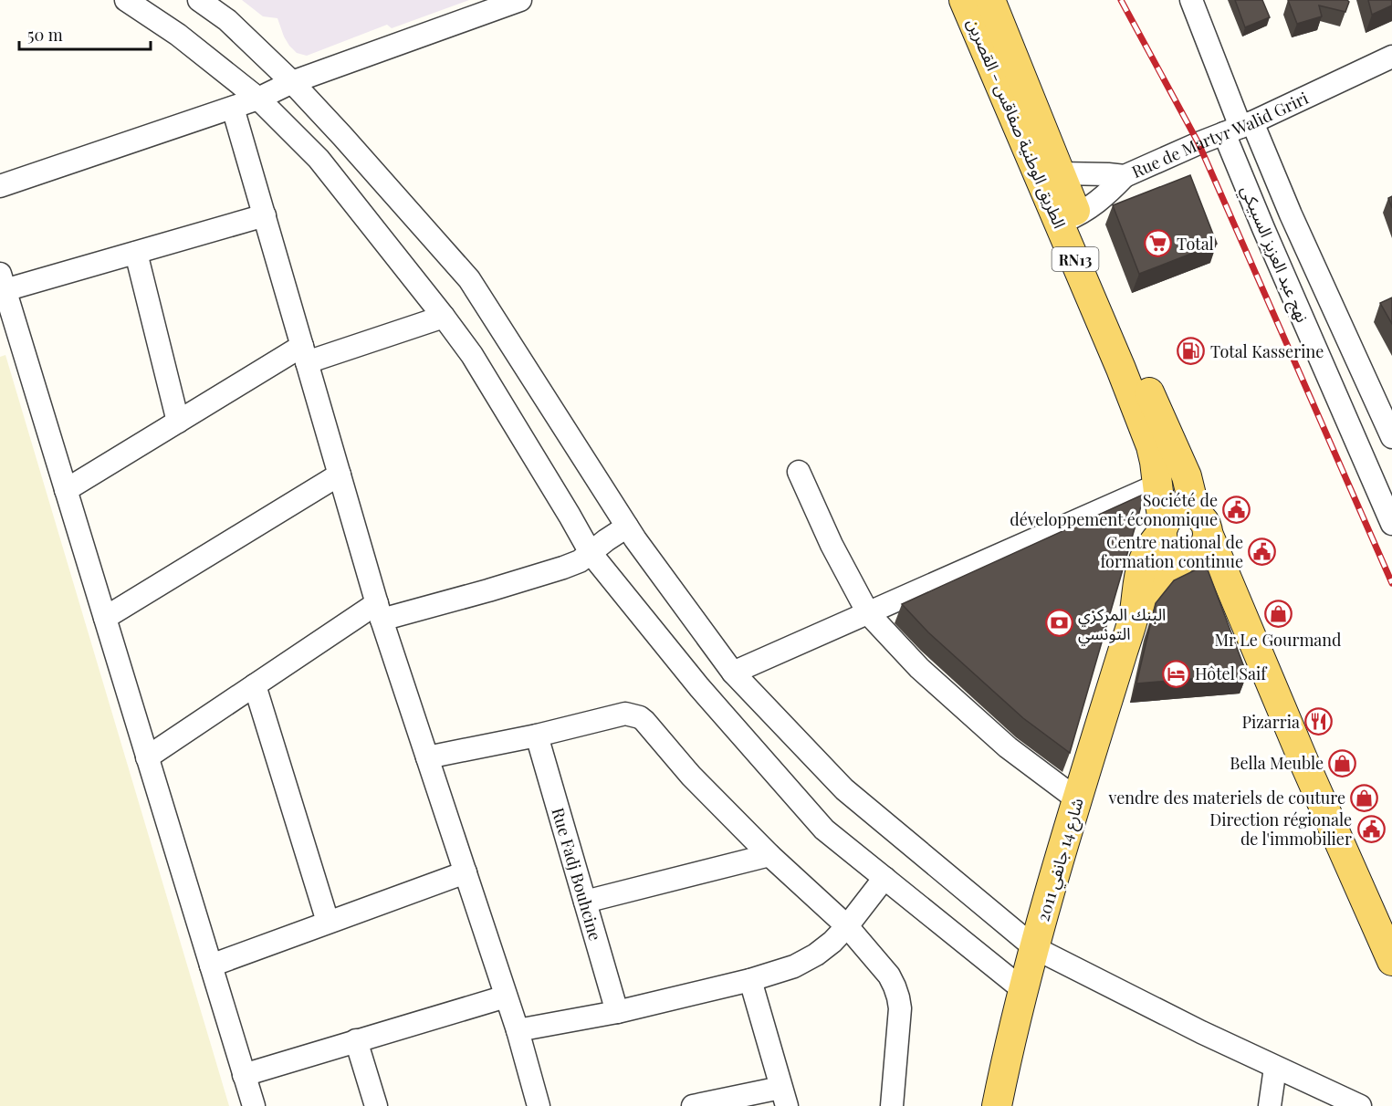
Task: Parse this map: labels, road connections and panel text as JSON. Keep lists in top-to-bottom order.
{
  "streets": {
    "main road": ["الطريق الوطنية صفاقس - القصرين", "RN13", "شارع 14 جانفي 2011"],
    "street": ["Rue de Martyr Walid Griri", "نهج عبد العزيز السبيكي", "Rue Fadj Bouhcine"]
  },
  "crossings": [
    ["الطريق الوطنية صفاقس - القصرين", "Rue de Martyr Walid Griri"],
    ["الطريق الوطنية صفاقس - القصرين", "RN13"],
    ["الطريق الوطنية صفاقس - القصرين", "شارع 14 جانفي 2011"],
    ["Rue de Martyr Walid Griri", "نهج عبد العزيز السبيكي"],
    ["RN13", "شارع 14 جانفي 2011"]
  ],
  "places": {
    "supermarket": ["Total"],
    "fuel station": ["Total Kasserine"],
    "public building": ["Société de développement économique", "Centre national de formation continue", "Direction régionale de l'immobilier"],
    "shop": ["Mr Le Gourmand", "Bella Meuble", "vendre des materiels de couture"],
    "bank": ["البنك المركزي التونسي"],
    "hotel": ["Hôtel Saif"],
    "restaurant": ["Pizarria"]
  },
  "scale_bar": "50 m"
}
